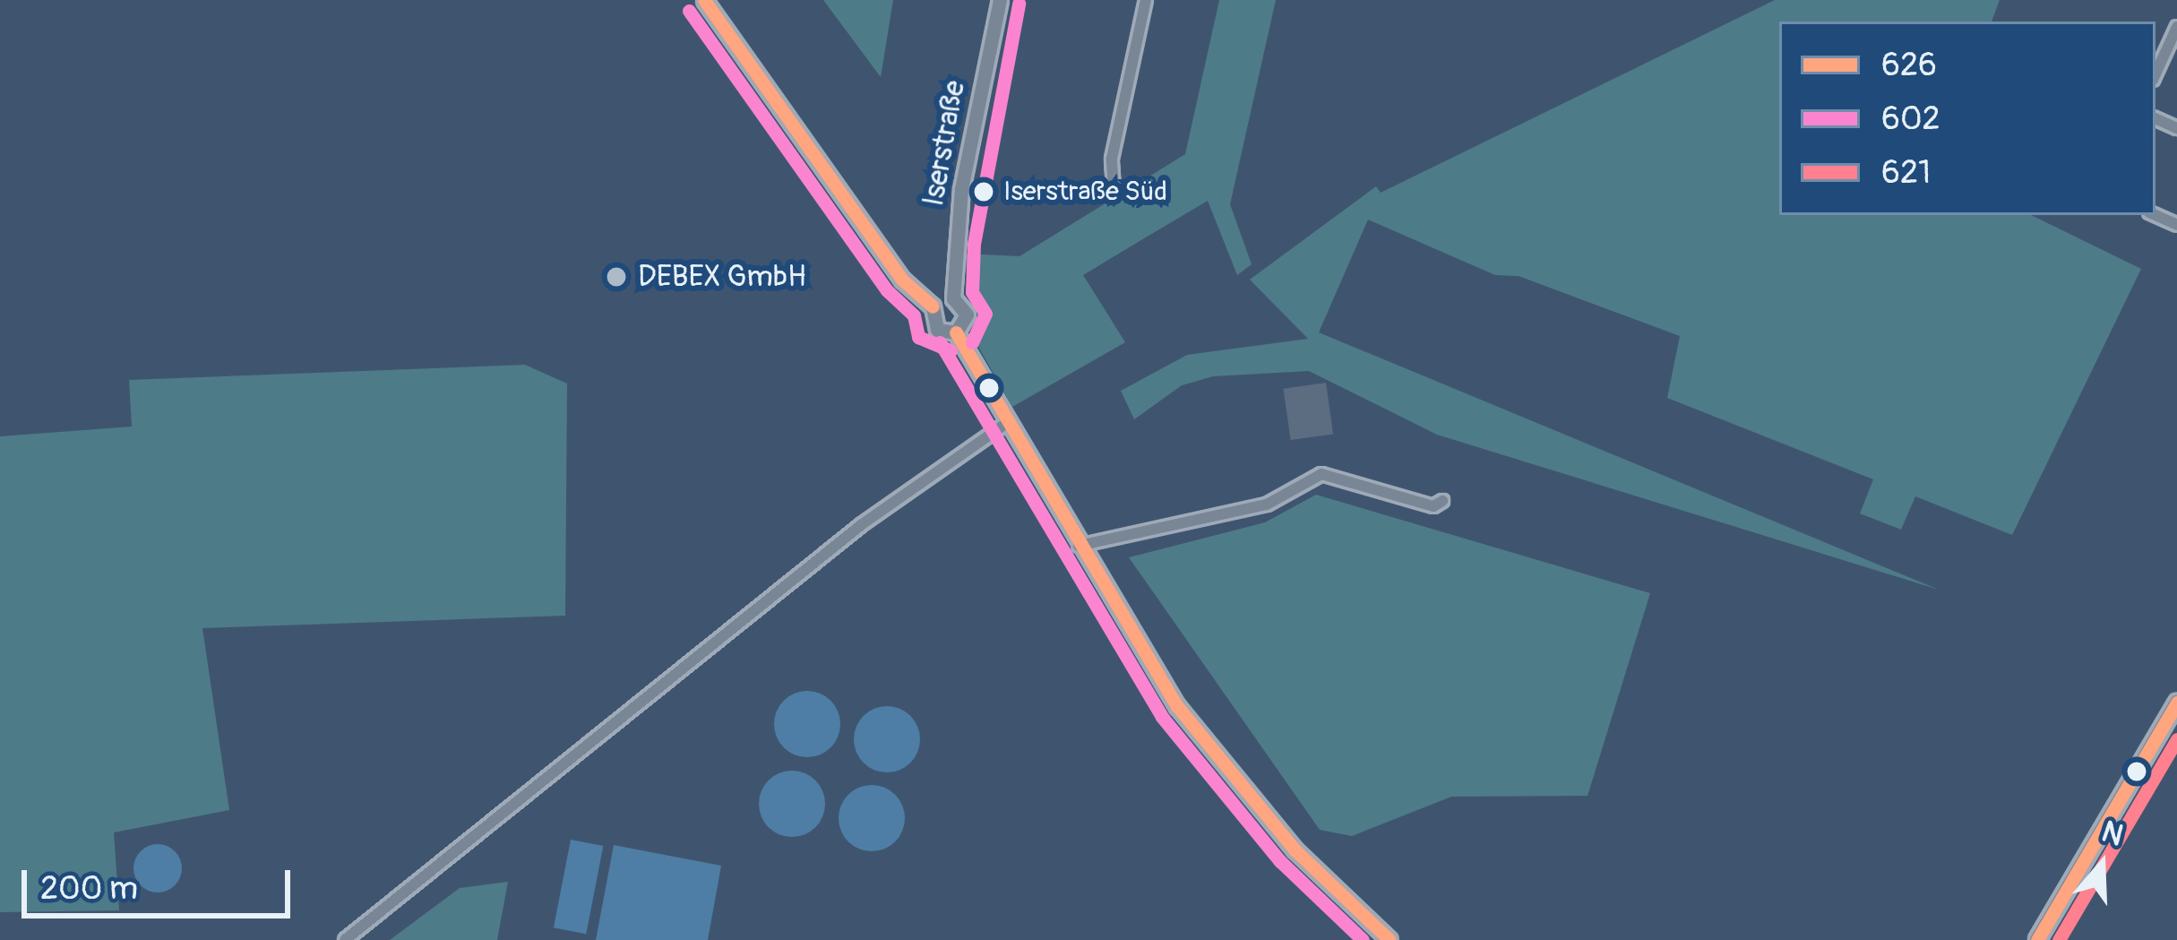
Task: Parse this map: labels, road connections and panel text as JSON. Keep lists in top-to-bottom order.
{
  "streets": {
    "street": ["Iserstraße"]
  },
  "places": ["Iserstraße Süd", "DEBEX GmbH"],
  "lines": ["transit line 626", "transit line 602", "transit line 621"],
  "legend": ["626", "602", "621"],
  "scale_bar": "200 m",
  "north": "top"
}
